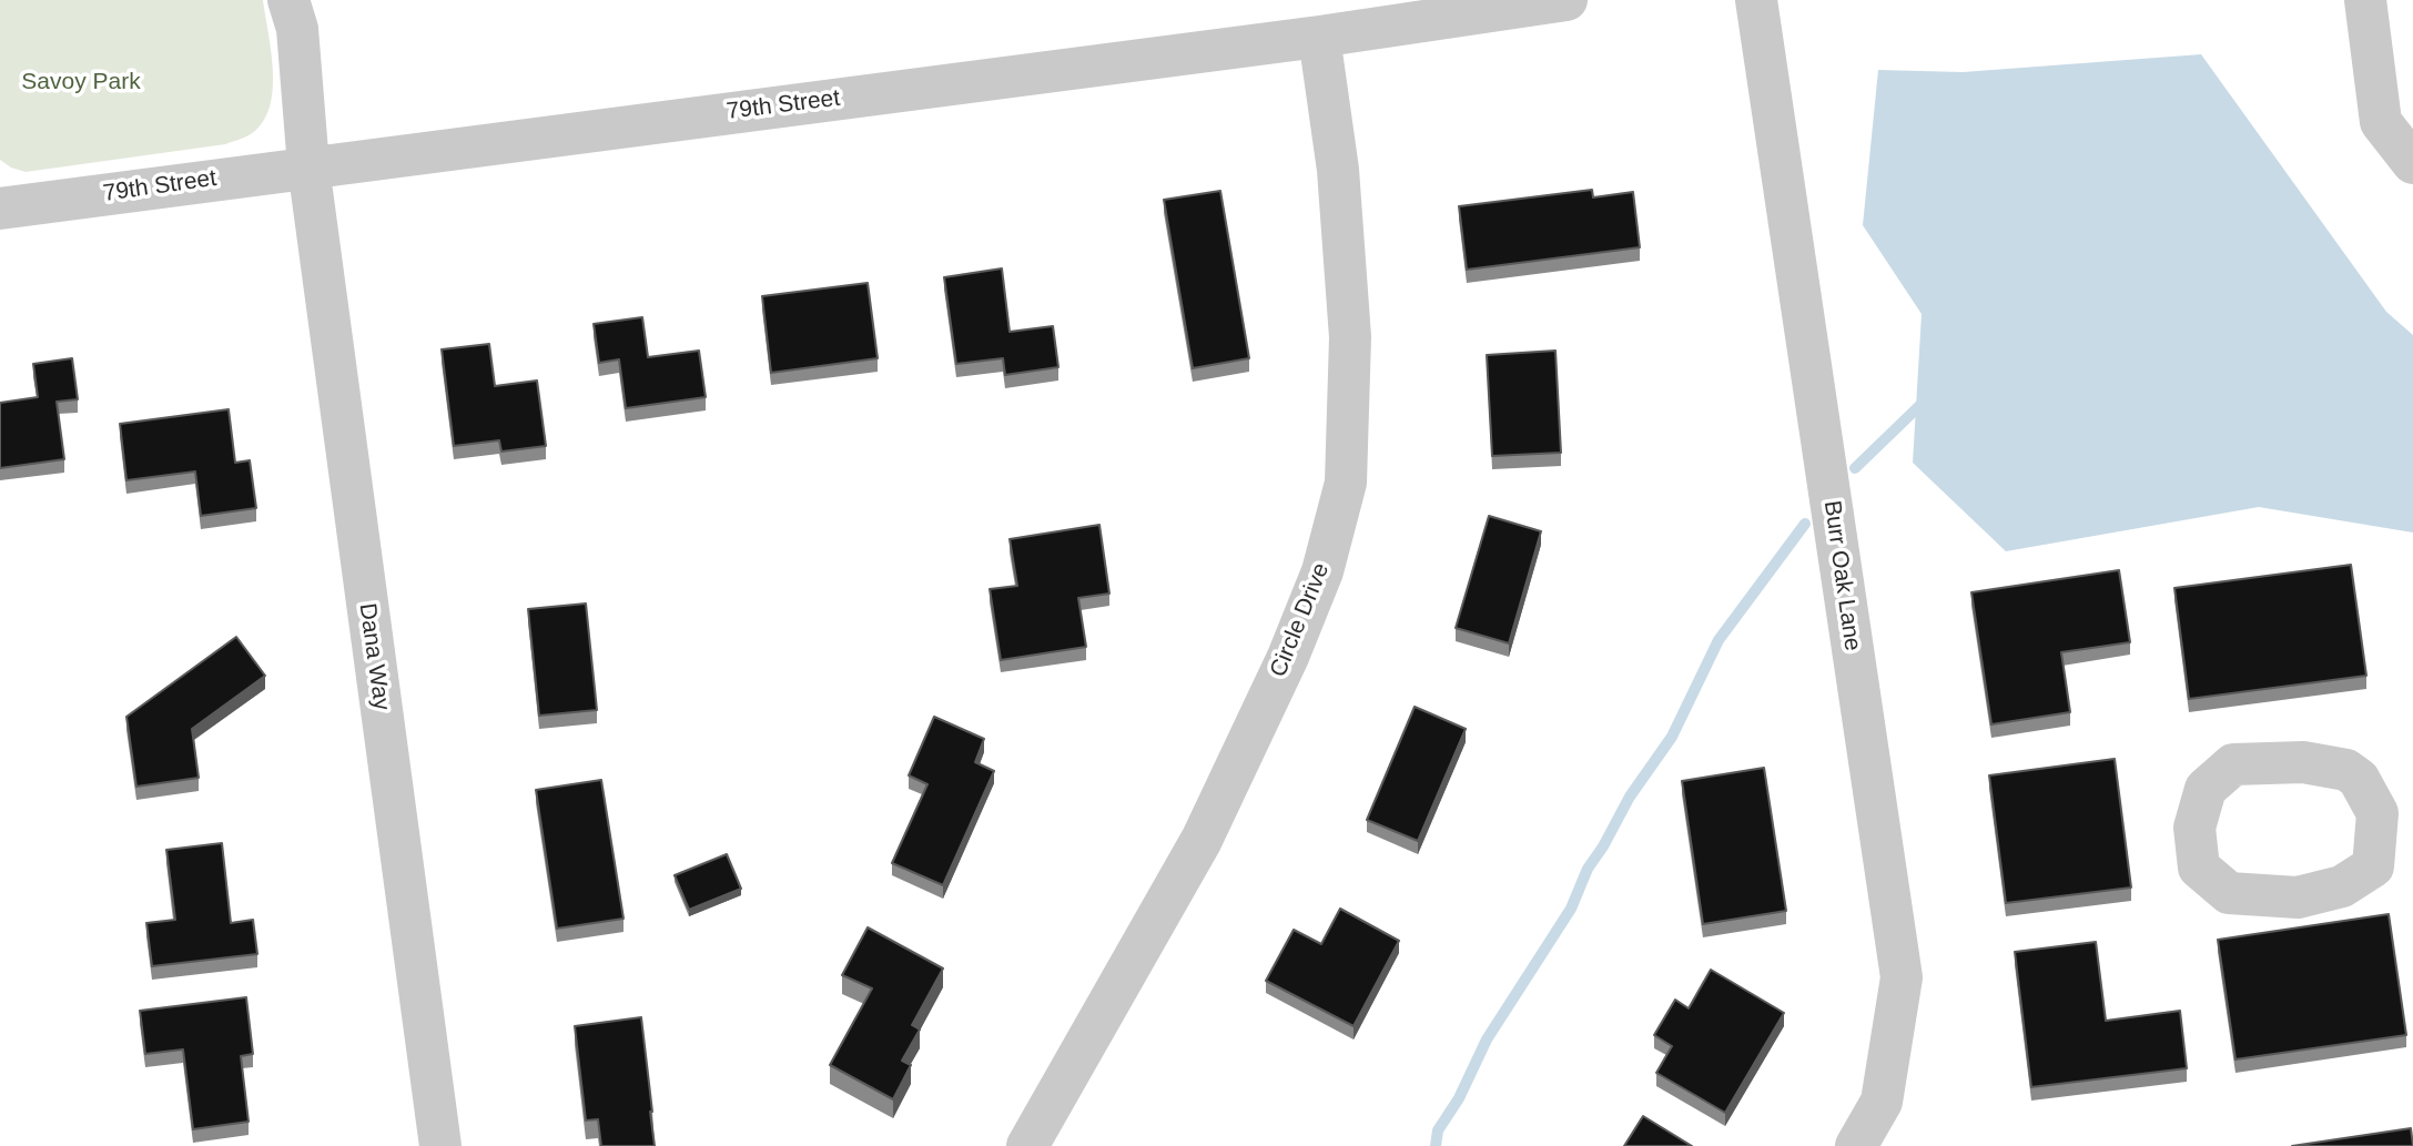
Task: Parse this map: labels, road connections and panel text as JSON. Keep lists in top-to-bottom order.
{
  "streets": {
    "street": [
      "79th Street",
      "Burr Oak Lane",
      "Circle Drive",
      "Dana Way"
    ]
  },
  "crossings": [
    ["79th Street", "Circle Drive"],
    ["79th Street", "Dana Way"]
  ],
  "parks": ["Savoy Park"]
}
